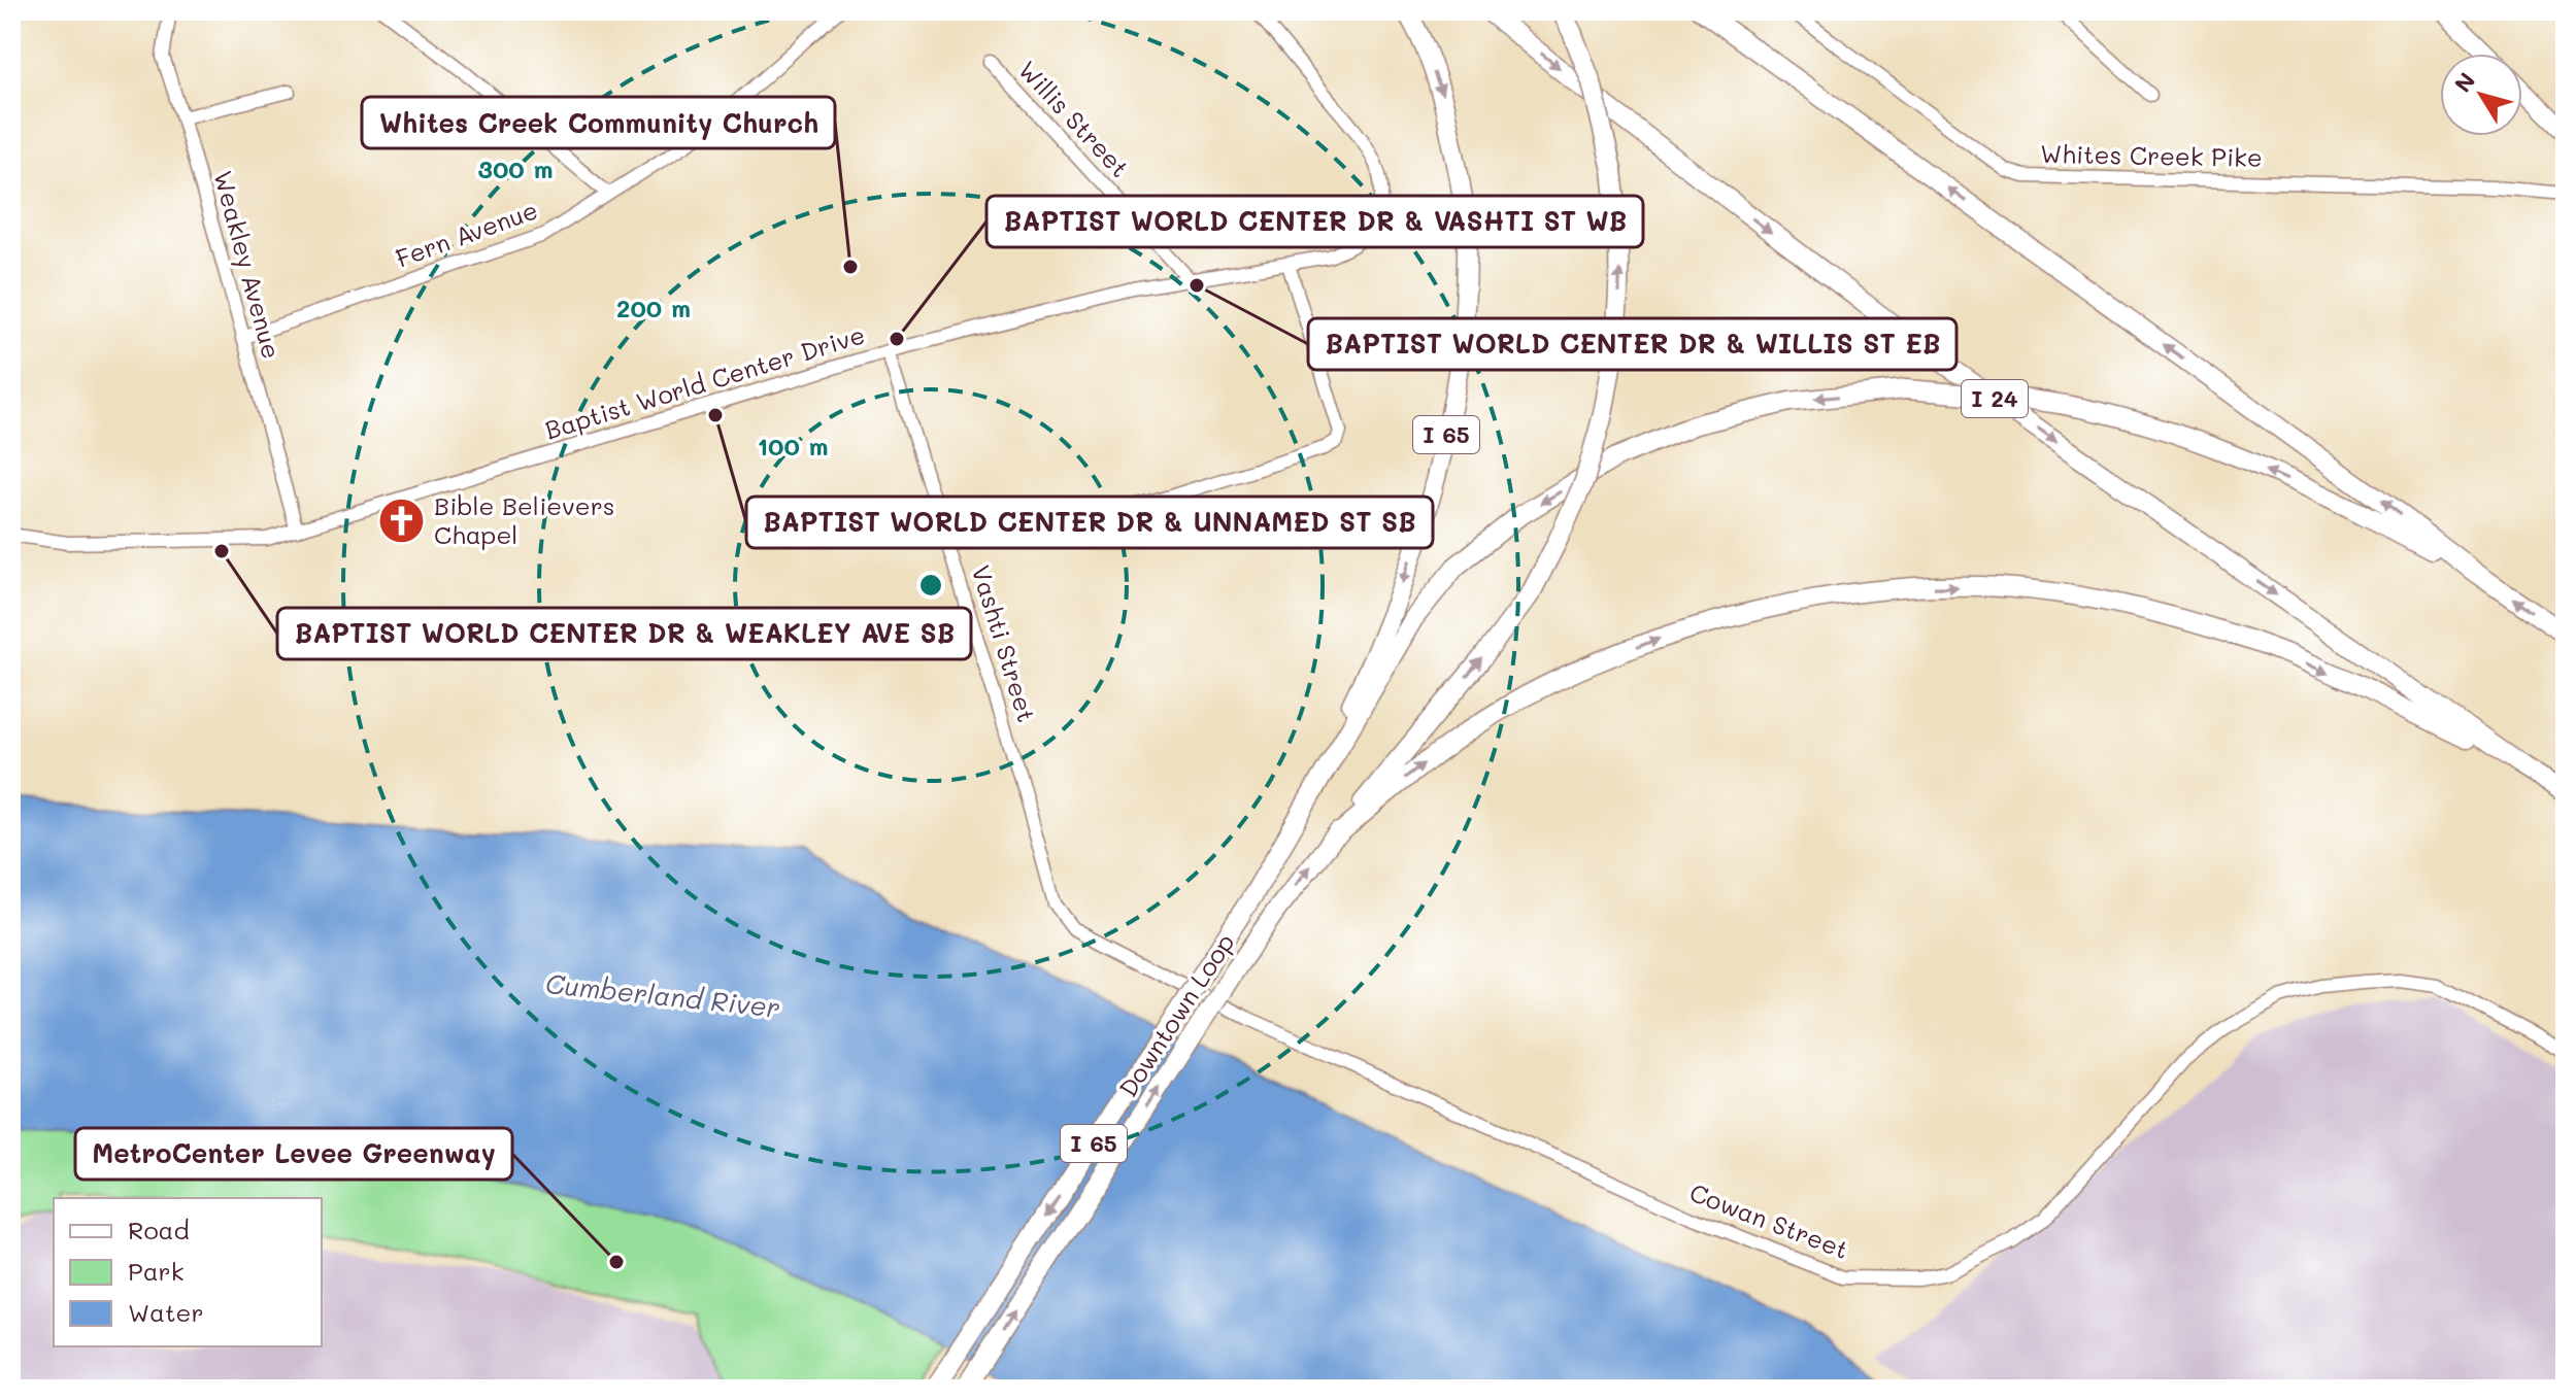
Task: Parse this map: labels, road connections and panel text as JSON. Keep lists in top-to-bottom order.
{
  "streets": {
    "highway": ["I 24", "I 65", "Downtown Loop"],
    "street": [
      "Willis Street",
      "Whites Creek Pike",
      "Fern Avenue",
      "Weakley Avenue",
      "Baptist World Center Drive",
      "Vashti Street",
      "Cowan Street"
    ]
  },
  "crossings": [
    ["Willis Street", "Baptist World Center Drive"],
    ["Fern Avenue", "Weakley Avenue"],
    ["Weakley Avenue", "Baptist World Center Drive"],
    ["Baptist World Center Drive", "Vashti Street"],
    ["I 65", "Downtown Loop"],
    ["Vashti Street", "Cowan Street"]
  ],
  "water": ["Cumberland River"],
  "places": {
    "other": [
      "Whites Creek Community Church",
      "BAPTIST WORLD CENTER DR & WILLIS ST EB",
      "BAPTIST WORLD CENTER DR & VASHTI ST WB",
      "BAPTIST WORLD CENTER DR & UNNAMED ST SB",
      "BAPTIST WORLD CENTER DR & WEAKLEY AVE SB",
      "MetroCenter Levee Greenway"
    ],
    "church": ["Bible Believers Chapel"]
  },
  "legend": ["Road", "Park", "Water"],
  "north": "top left",
  "rings": ["300 m", "200 m", "100 m"]
}
